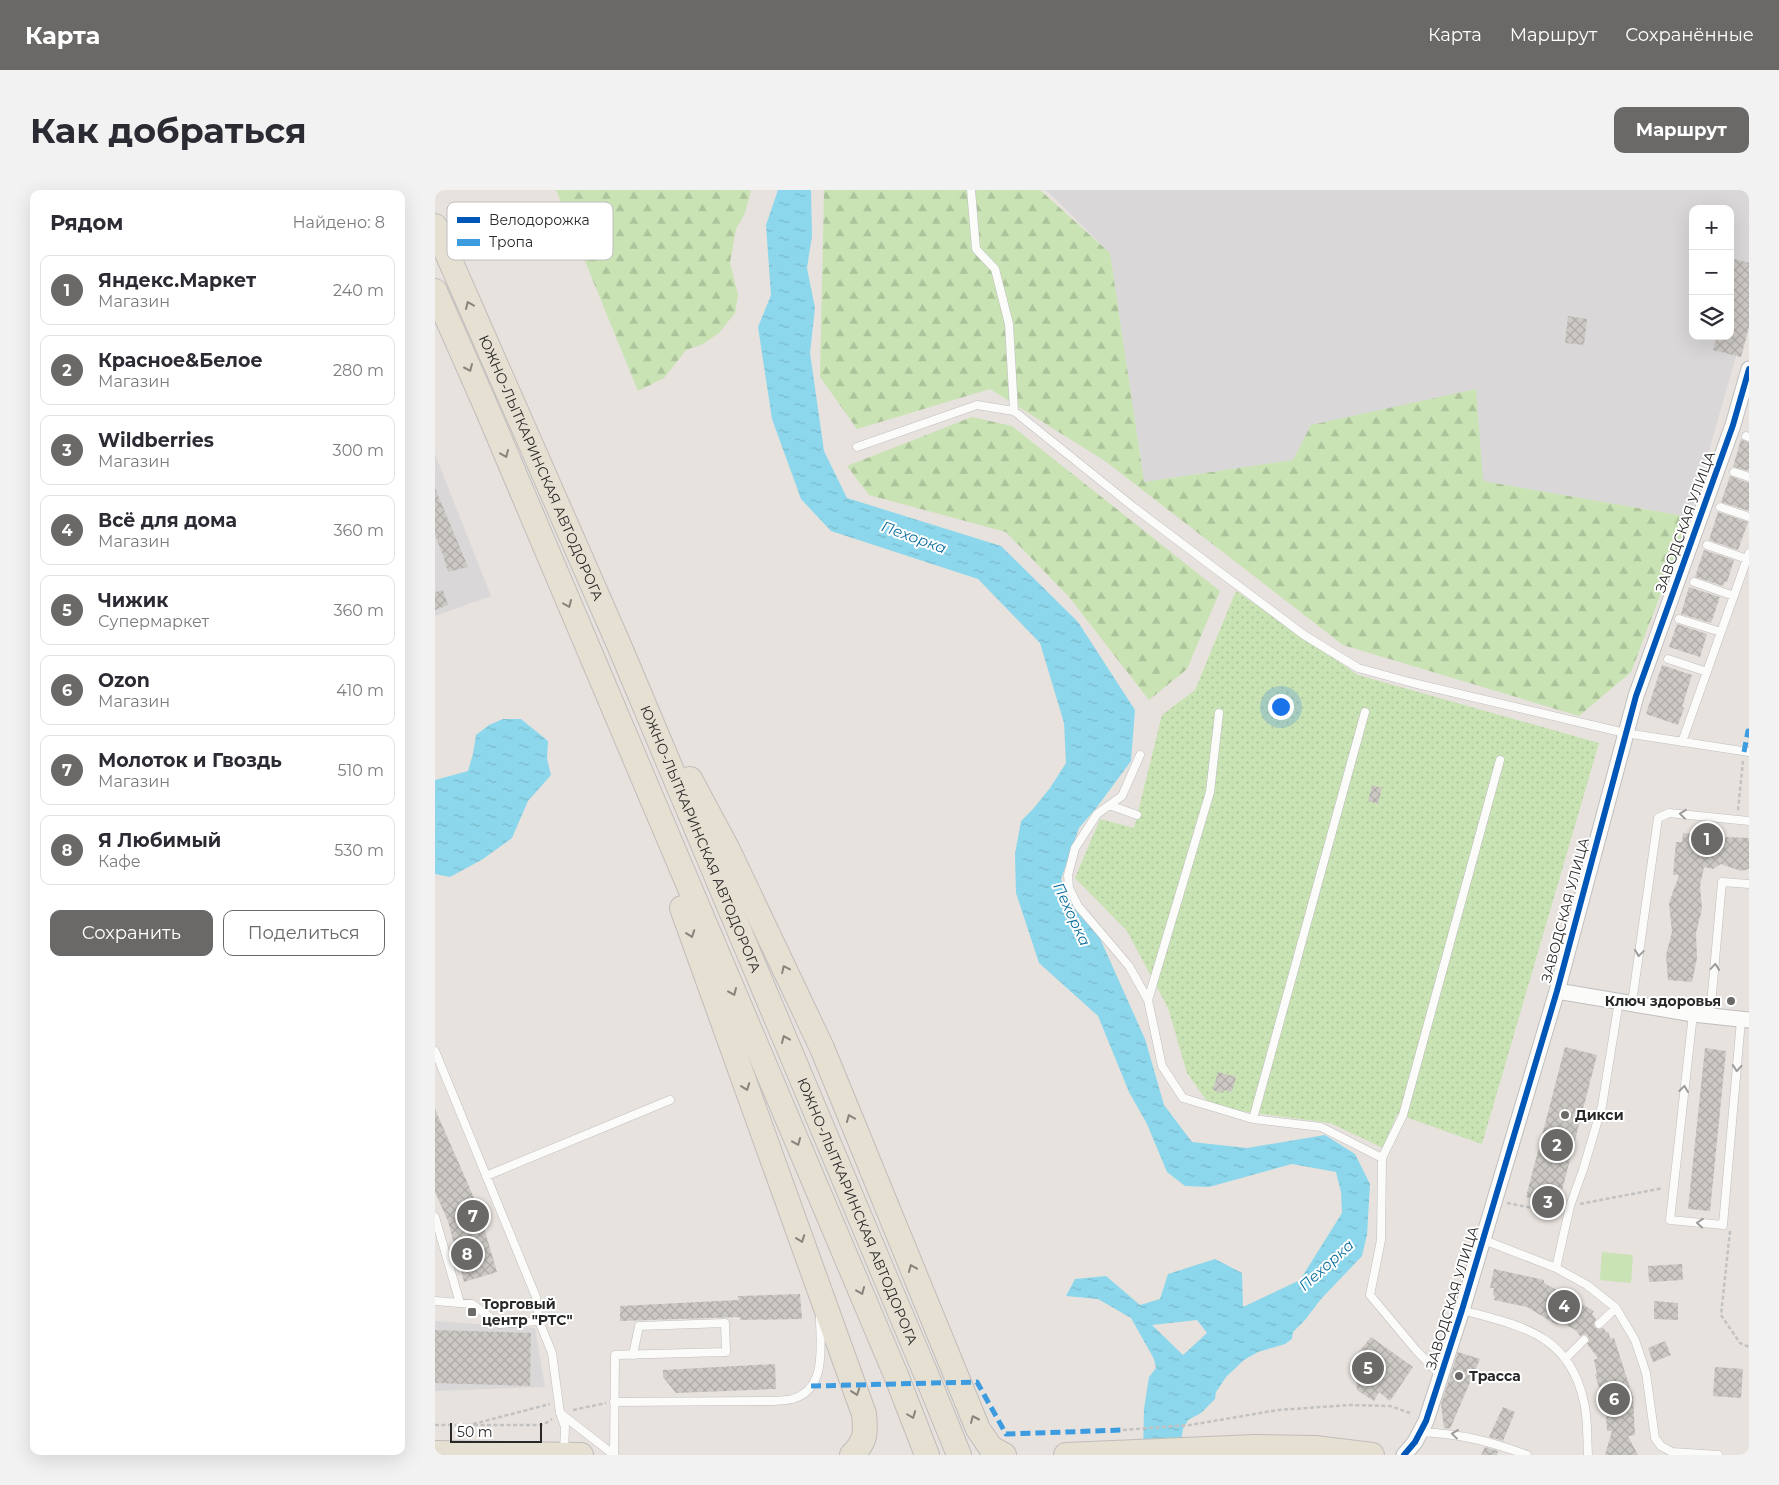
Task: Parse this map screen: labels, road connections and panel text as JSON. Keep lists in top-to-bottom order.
{
  "streets": {
    "main road": ["ЮЖНО-ЛЫТКАРИНСКАЯ АВТОДОРОГА"],
    "street": ["ЗАВОДСКАЯ УЛИЦА"]
  },
  "water": ["Пехорка"],
  "places": {
    "other": ["Ключ здоровья", "Дикси", "Трасса"],
    "transit": ["Торговый центр \"РТС\""]
  },
  "legend": ["Велодорожка", "Тропа"],
  "scale_bar": "50 m",
  "page": {
    "header": "Карта",
    "nav": ["Карта", "Маршрут", "Сохранённые"],
    "buttons": [
      "Маршрут",
      ["Сохранить", "Поделиться"]
    ],
    "title": "Как добраться",
    "heading": ["Рядом", "Найдено: 8"],
    "map_buttons": ["+", "−"],
    "list": [
      {
        "mark": "1",
        "name": "Яндекс.Маркет",
        "note": "Магазин",
        "value": "240 m"
      },
      {
        "mark": "2",
        "name": "Красное&Белое",
        "note": "Магазин",
        "value": "280 m"
      },
      {
        "mark": "3",
        "name": "Wildberries",
        "note": "Магазин",
        "value": "300 m"
      },
      {
        "mark": "4",
        "name": "Всё для дома",
        "note": "Магазин",
        "value": "360 m"
      },
      {
        "mark": "5",
        "name": "Чижик",
        "note": "Супермаркет",
        "value": "360 m"
      },
      {
        "mark": "6",
        "name": "Ozon",
        "note": "Магазин",
        "value": "410 m"
      },
      {
        "mark": "7",
        "name": "Молоток и Гвоздь",
        "note": "Магазин",
        "value": "510 m"
      },
      {
        "mark": "8",
        "name": "Я Любимый",
        "note": "Кафе",
        "value": "530 m"
      }
    ],
    "pins": [
      "1",
      "2",
      "3",
      "7",
      "8",
      "4",
      "5",
      "6"
    ],
    "scale": "50 m"
  }
}
